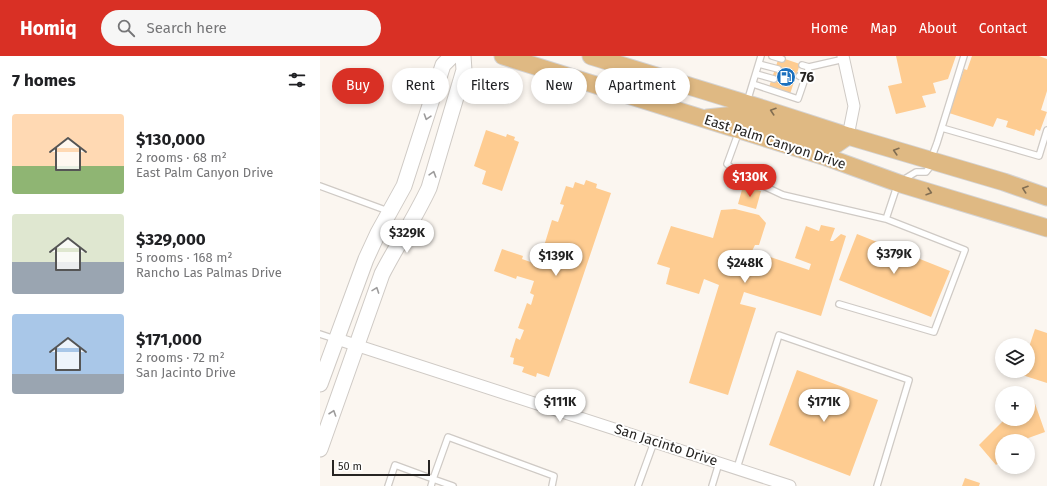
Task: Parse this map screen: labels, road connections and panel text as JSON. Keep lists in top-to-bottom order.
{
  "streets": {
    "main road": ["East Palm Canyon Drive"],
    "street": ["San Jacinto Drive"]
  },
  "places": {
    "fuel station": ["76"]
  },
  "scale_bar": "50 m",
  "page": {
    "header": "Homiq",
    "search": "Search here",
    "nav": [
      "Home",
      "Map",
      "About",
      "Contact"
    ],
    "heading": "7 homes",
    "chip": [
      "Buy",
      "Rent",
      "Filters",
      "New",
      "Apartment"
    ],
    "list": [
      {
        "name": "$130,000",
        "note": "2 rooms · 68 m² · East Palm Canyon Drive"
      },
      {
        "name": "$329,000",
        "note": "5 rooms · 168 m² · Rancho Las Palmas Drive"
      },
      {
        "name": "$171,000",
        "note": "2 rooms · 72 m² · San Jacinto Drive"
      }
    ],
    "price": [
      "$130K",
      "$329K",
      "$379K",
      "$139K",
      "$248K",
      "$111K",
      "$171K"
    ],
    "map_buttons": ["+", "−"],
    "scale": "50 m"
  }
}
